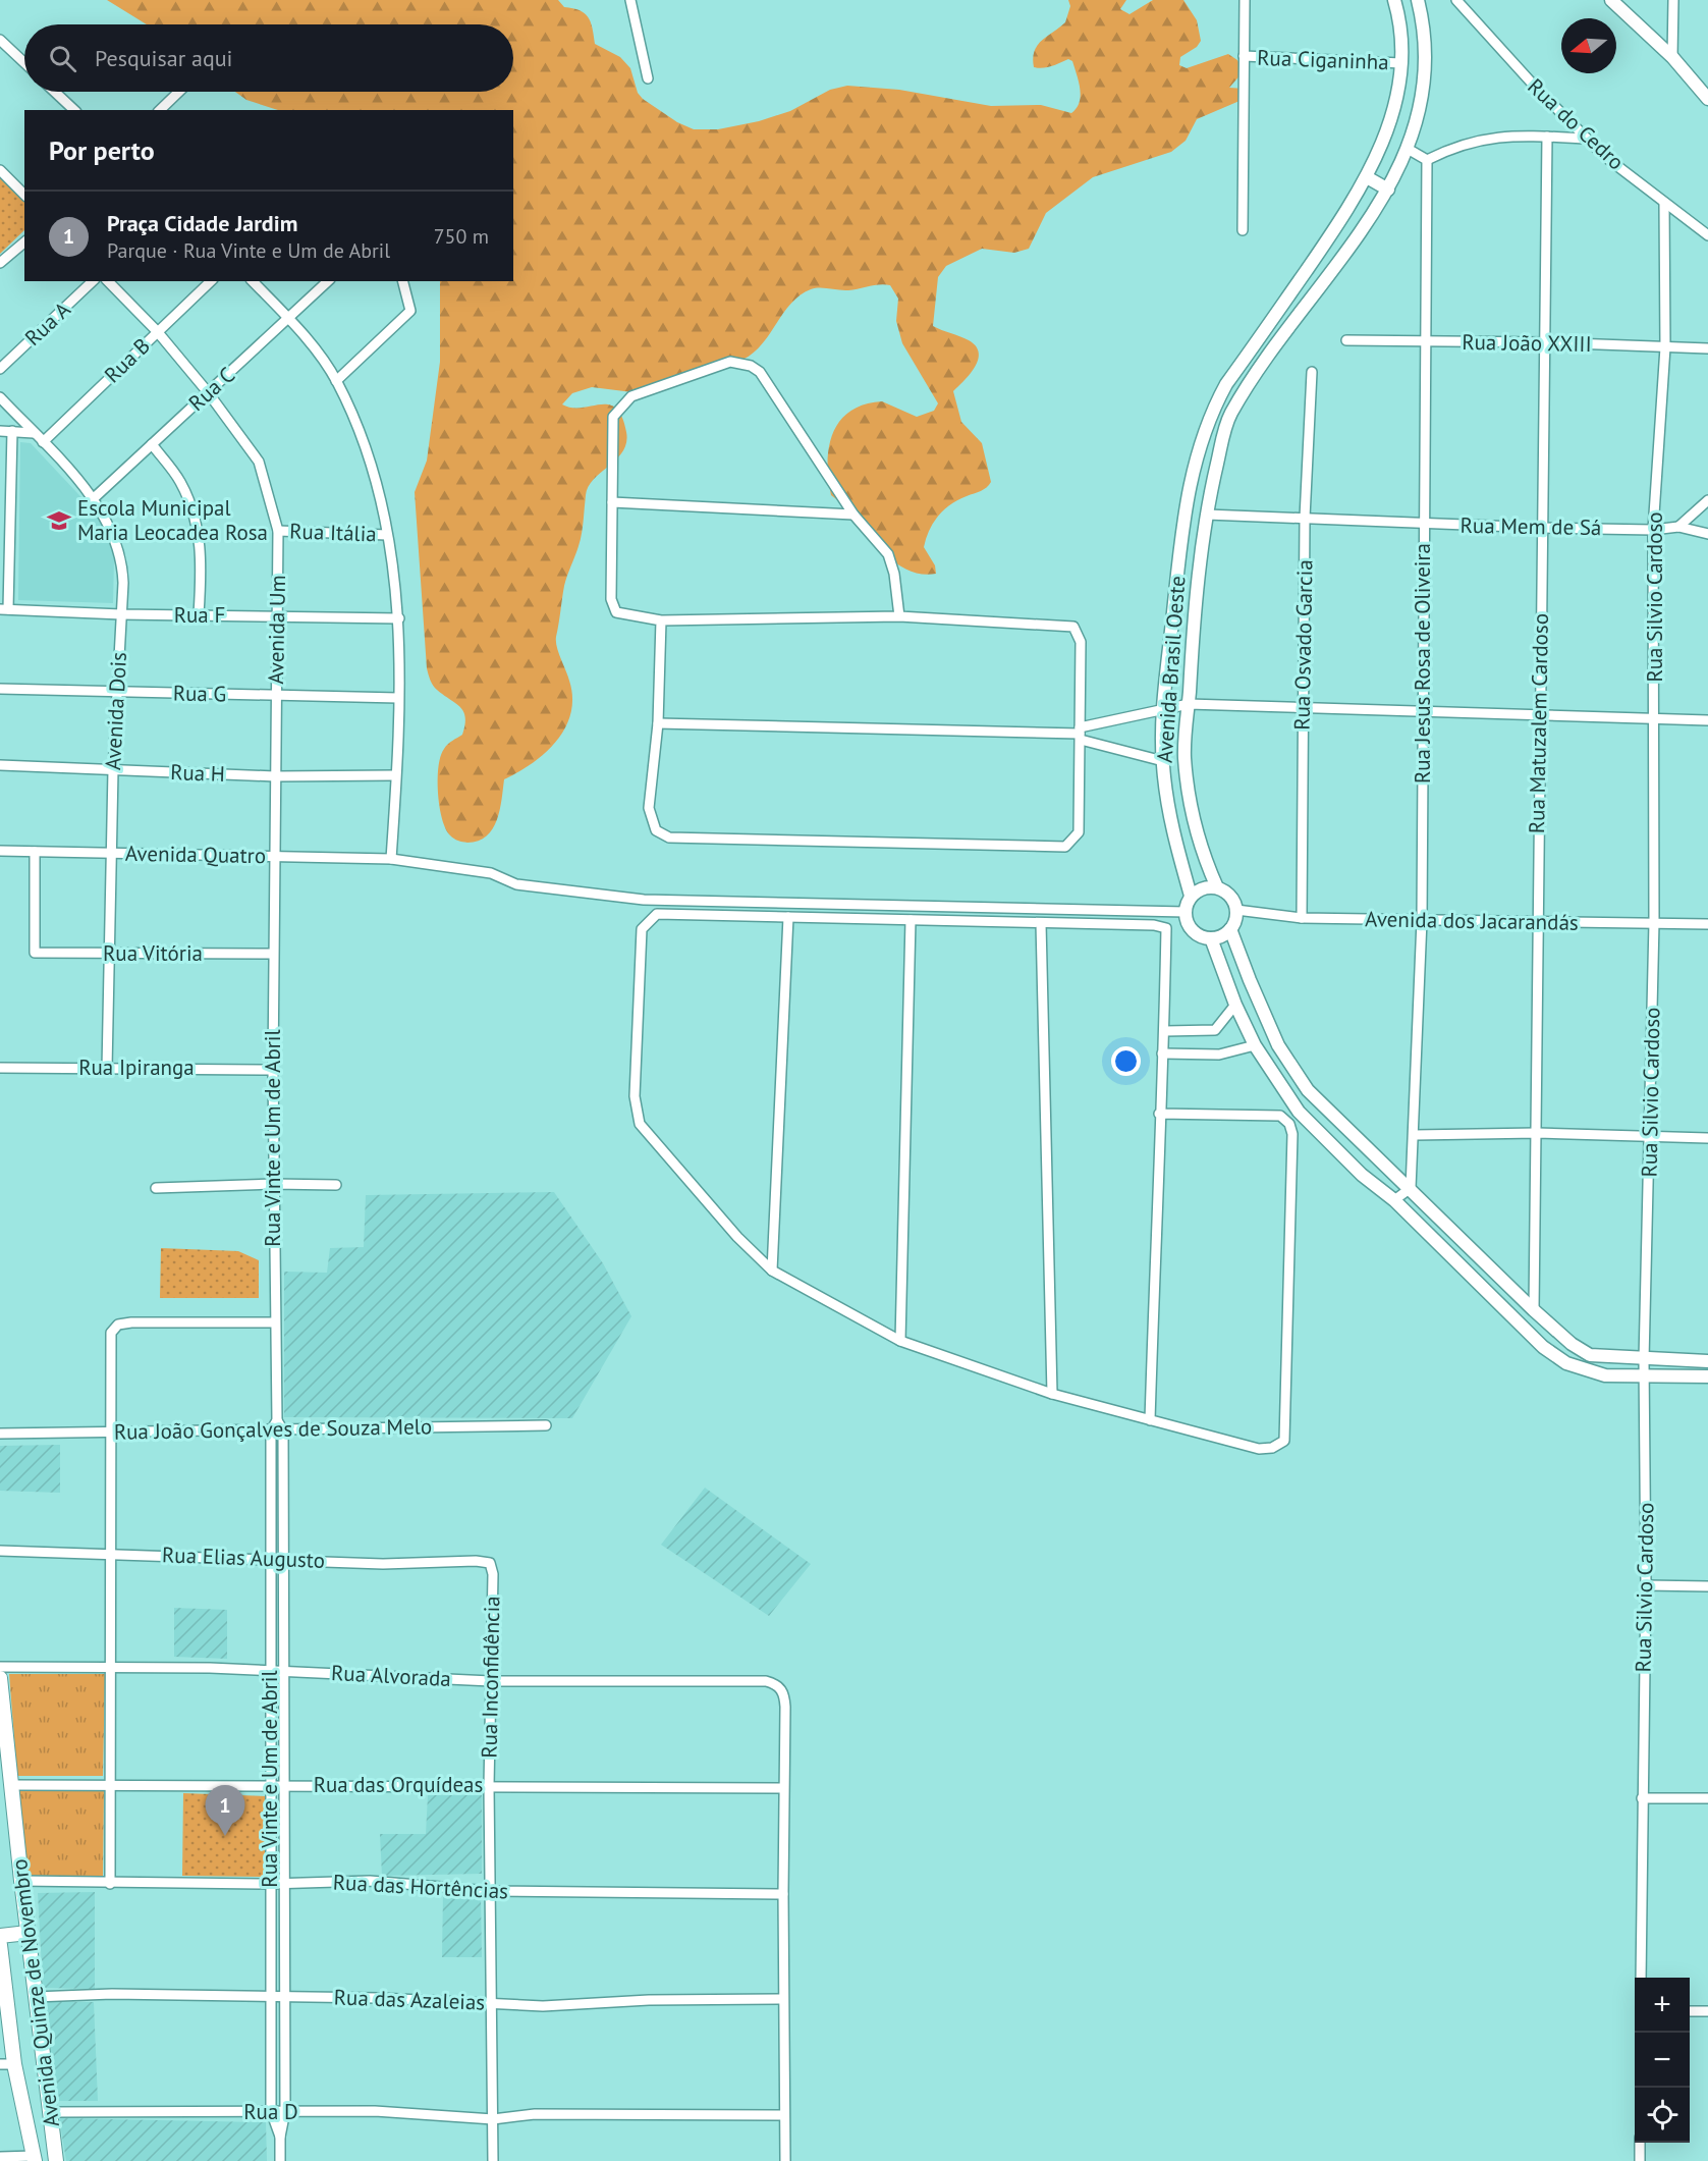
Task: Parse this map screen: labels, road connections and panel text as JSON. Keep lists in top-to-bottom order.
{
  "streets": {
    "main road": ["Avenida Quinze de Novembro"],
    "street": [
      "Rua Ciganinha",
      "Rua do Cedro",
      "Rua A",
      "Rua João XXIII",
      "Rua B",
      "Rua C",
      "Rua Mem de Sá",
      "Rua Itália",
      "Rua Silvio Cardoso",
      "Rua F",
      "Avenida Um",
      "Rua Osvado Garcia",
      "Rua Jesus Rosa de Oliveira",
      "Avenida Brasil Oeste",
      "Rua G",
      "Avenida Dois",
      "Rua Matuzalem Cardoso",
      "Rua H",
      "Avenida Quatro",
      "Avenida dos Jacarandás",
      "Rua Vitória",
      "Rua Ipiranga",
      "Rua Vinte e Um de Abril",
      "Rua João Gonçalves de Souza Melo",
      "Rua Elias Augusto",
      "Rua Alvorada",
      "Rua Inconfidência",
      "Rua das Orquídeas",
      "Rua das Hortências",
      "Rua das Azaleias",
      "Rua D"
    ]
  },
  "crossings": [
    ["Rua Ciganinha", "Avenida Brasil Oeste"],
    ["Rua do Cedro", "Rua Silvio Cardoso"],
    ["Rua João XXIII", "Rua Silvio Cardoso"],
    ["Rua João XXIII", "Rua Jesus Rosa de Oliveira"],
    ["Rua João XXIII", "Rua Matuzalem Cardoso"],
    ["Rua B", "Avenida Um"],
    ["Rua B", "Avenida Dois"],
    ["Rua C", "Avenida Um"],
    ["Rua C", "Avenida Dois"],
    ["Rua Mem de Sá", "Rua Silvio Cardoso"],
    ["Rua Mem de Sá", "Rua Osvado Garcia"],
    ["Rua Mem de Sá", "Rua Jesus Rosa de Oliveira"],
    ["Rua Mem de Sá", "Avenida Brasil Oeste"],
    ["Rua Mem de Sá", "Rua Matuzalem Cardoso"],
    ["Rua Itália", "Avenida Um"],
    ["Rua Silvio Cardoso", "Avenida dos Jacarandás"],
    ["Rua F", "Avenida Um"],
    ["Rua F", "Avenida Dois"],
    ["Avenida Um", "Rua G"],
    ["Avenida Um", "Rua H"],
    ["Avenida Um", "Avenida Quatro"],
    ["Avenida Um", "Rua Vinte e Um de Abril"],
    ["Rua Osvado Garcia", "Avenida dos Jacarandás"],
    ["Rua Jesus Rosa de Oliveira", "Avenida dos Jacarandás"],
    ["Avenida Brasil Oeste", "Avenida Quatro"],
    ["Avenida Brasil Oeste", "Avenida dos Jacarandás"],
    ["Rua G", "Avenida Dois"],
    ["Avenida Dois", "Rua H"],
    ["Avenida Dois", "Avenida Quatro"],
    ["Avenida Dois", "Rua Vitória"],
    ["Avenida Dois", "Rua Ipiranga"],
    ["Rua Matuzalem Cardoso", "Avenida dos Jacarandás"],
    ["Avenida Quatro", "Avenida dos Jacarandás"],
    ["Avenida Quatro", "Rua Vitória"],
    ["Avenida Quatro", "Rua Vinte e Um de Abril"],
    ["Rua Vitória", "Rua Vinte e Um de Abril"],
    ["Rua Ipiranga", "Rua Vinte e Um de Abril"],
    ["Rua Vinte e Um de Abril", "Rua João Gonçalves de Souza Melo"],
    ["Rua Vinte e Um de Abril", "Rua Elias Augusto"],
    ["Rua Vinte e Um de Abril", "Rua Alvorada"],
    ["Rua Vinte e Um de Abril", "Rua das Orquídeas"],
    ["Rua Vinte e Um de Abril", "Rua das Hortências"],
    ["Rua Vinte e Um de Abril", "Rua das Azaleias"],
    ["Rua Vinte e Um de Abril", "Rua D"],
    ["Rua Elias Augusto", "Rua Inconfidência"],
    ["Rua Alvorada", "Rua Inconfidência"],
    ["Rua Alvorada", "Rua das Orquídeas"],
    ["Rua Inconfidência", "Rua das Orquídeas"],
    ["Rua Inconfidência", "Rua das Hortências"],
    ["Rua Inconfidência", "Rua das Azaleias"],
    ["Rua Inconfidência", "Rua D"],
    ["Rua das Orquídeas", "Avenida Quinze de Novembro"],
    ["Rua das Hortências", "Avenida Quinze de Novembro"],
    ["Avenida Quinze de Novembro", "Rua das Azaleias"],
    ["Avenida Quinze de Novembro", "Rua D"]
  ],
  "places": {
    "school or university": ["Escola Municipal Maria Leocadea Rosa"]
  },
  "north": "left",
  "page": {
    "search": "Pesquisar aqui",
    "heading": "Por perto",
    "list": [
      {
        "mark": "1",
        "name": "Praça Cidade Jardim",
        "note": "Parque · Rua Vinte e Um de Abril",
        "value": "750 m"
      }
    ],
    "pins": "1",
    "map_buttons": ["+", "−"]
  }
}
